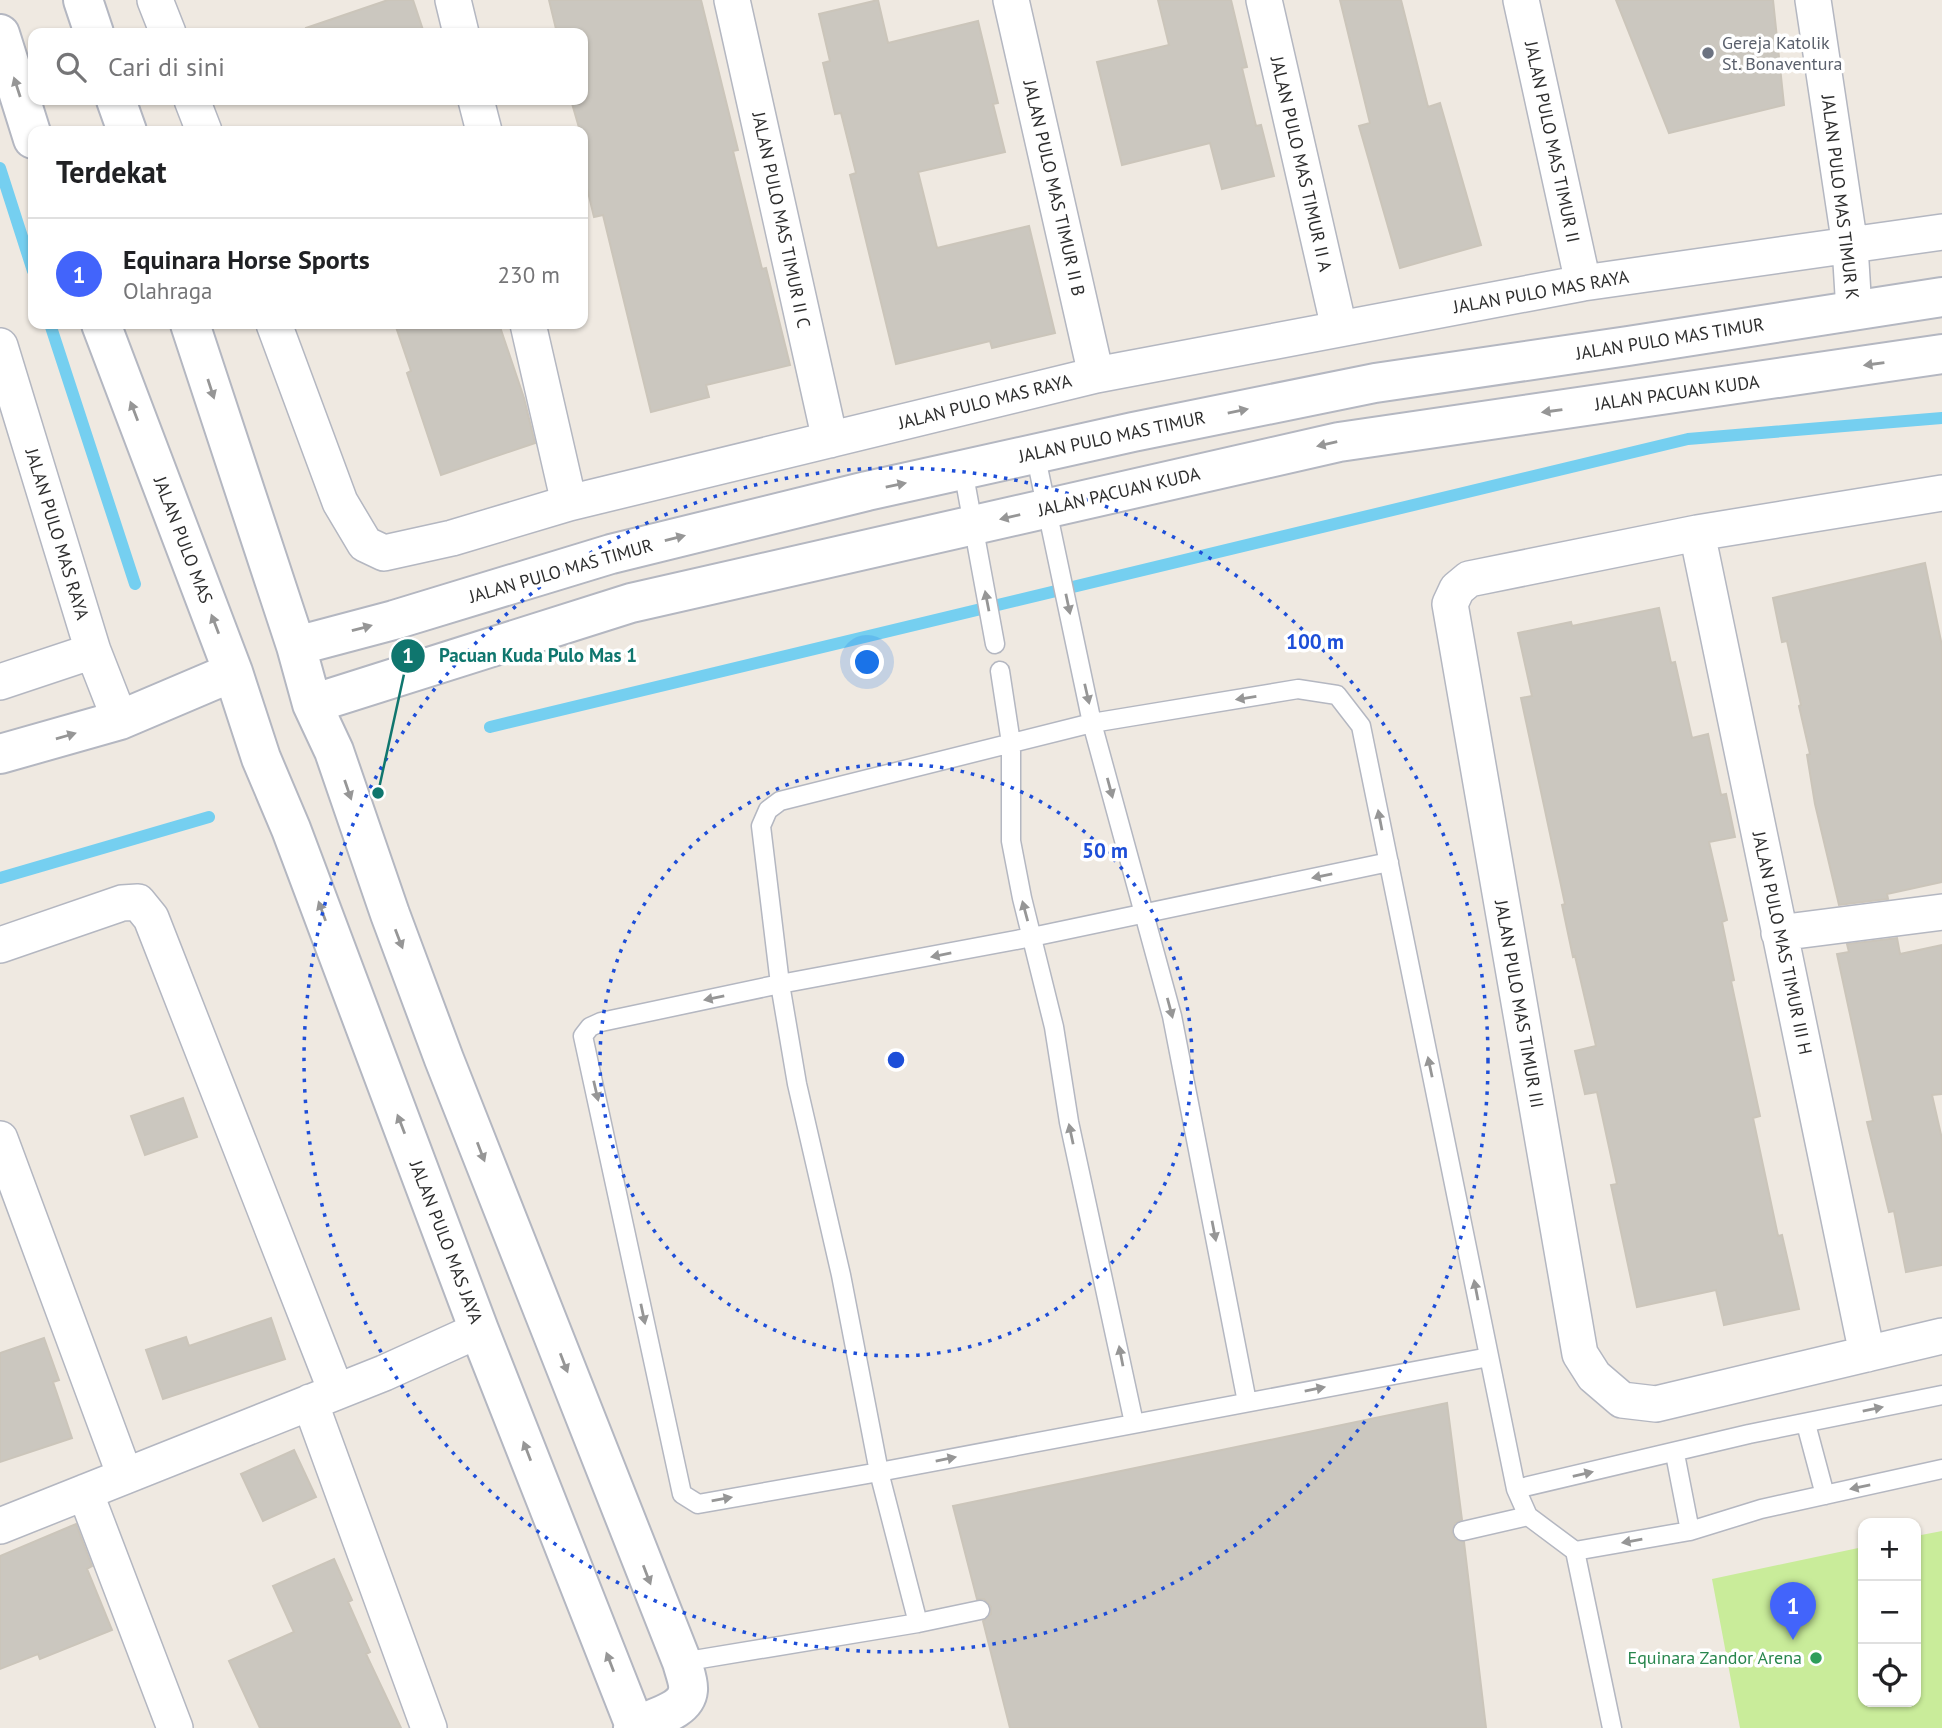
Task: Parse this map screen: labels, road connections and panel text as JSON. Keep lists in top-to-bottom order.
{
  "streets": {
    "street": [
      "JALAN PULO MAS TIMUR II",
      "JALAN PULO MAS TIMUR II A",
      "JALAN PULO MAS TIMUR II B",
      "JALAN PULO MAS TIMUR K",
      "JALAN PULO MAS TIMUR II C",
      "JALAN PULO MAS RAYA",
      "JALAN PULO MAS TIMUR",
      "JALAN PACUAN KUDA",
      "JALAN PULO MAS",
      "JALAN PULO MAS TIMUR III H",
      "JALAN PULO MAS TIMUR III",
      "JALAN PULO MAS JAYA"
    ]
  },
  "crossings": [
    ["JALAN PULO MAS TIMUR II", "JALAN PULO MAS RAYA"],
    ["JALAN PULO MAS TIMUR II A", "JALAN PULO MAS RAYA"],
    ["JALAN PULO MAS TIMUR II B", "JALAN PULO MAS RAYA"],
    ["JALAN PULO MAS TIMUR K", "JALAN PULO MAS RAYA"],
    ["JALAN PULO MAS TIMUR K", "JALAN PULO MAS TIMUR"],
    ["JALAN PULO MAS TIMUR II C", "JALAN PULO MAS RAYA"],
    ["JALAN PACUAN KUDA", "JALAN PULO MAS JAYA"],
    ["JALAN PULO MAS", "JALAN PULO MAS JAYA"],
    ["JALAN PULO MAS TIMUR III H", "JALAN PULO MAS TIMUR III"]
  ],
  "one_way": ["JALAN PULO MAS TIMUR", "JALAN PACUAN KUDA"],
  "places": ["Gereja Katolik St. Bonaventura", "Pacuan Kuda Pulo Mas 1", "Equinara Zandor Arena"],
  "page": {
    "search": "Cari di sini",
    "heading": "Terdekat",
    "list": [
      {
        "mark": "1",
        "name": "Equinara Horse Sports",
        "note": "Olahraga",
        "value": "230 m"
      }
    ],
    "map_buttons": ["+", "−"],
    "pins": "1"
  },
  "rings": ["100 m", "50 m"]
}
